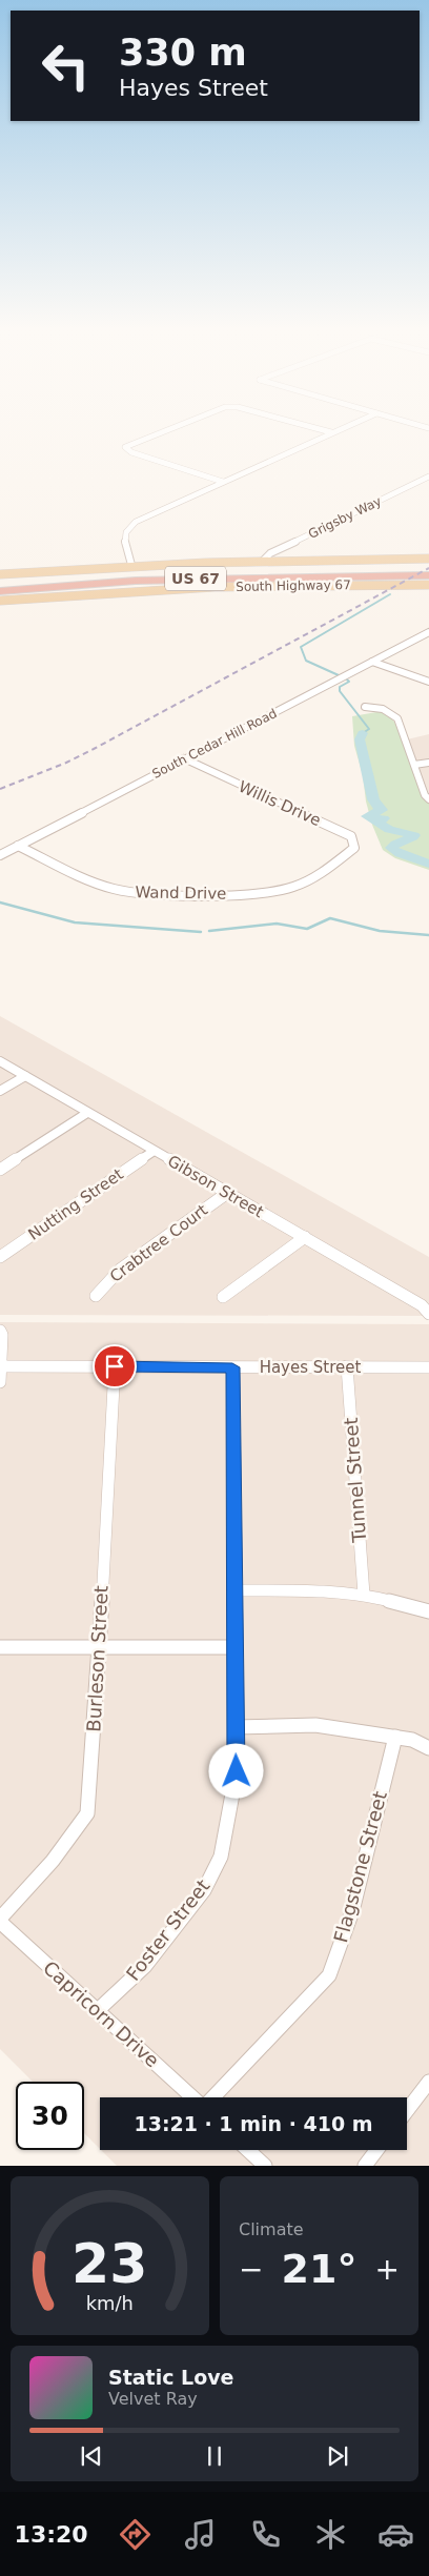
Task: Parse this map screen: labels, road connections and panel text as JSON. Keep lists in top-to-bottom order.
{
  "streets": {
    "highway": ["US 67"],
    "main road": ["South Highway 67"],
    "street": [
      "Grigsby Way",
      "South Cedar Hill Road",
      "Willis Drive",
      "Wand Drive",
      "Gibson Street",
      "Nutting Street",
      "Crabtree Court",
      "Hayes Street",
      "Tunnel Street",
      "Burleson Street",
      "Flagstone Street",
      "Foster Street",
      "Capricorn Drive"
    ]
  },
  "crossings": [
    ["Grigsby Way", "South Highway 67"],
    ["South Cedar Hill Road", "Willis Drive"],
    ["South Cedar Hill Road", "Wand Drive"],
    ["Willis Drive", "Wand Drive"],
    ["Gibson Street", "Nutting Street"],
    ["Gibson Street", "Crabtree Court"],
    ["Hayes Street", "Tunnel Street"],
    ["Hayes Street", "Burleson Street"],
    ["Hayes Street", "Foster Street"],
    ["Burleson Street", "Capricorn Drive"],
    ["Foster Street", "Capricorn Drive"]
  ],
  "page": {
    "turn": ["330 m", "Hayes Street"],
    "limit": "30",
    "trip": "13:21 · 1 min · 410 m",
    "tile": "Climate",
    "heat": ["−", "21°", "+"],
    "song": ["Static Love", "Velvet Ray"],
    "tabs": "13:20",
    "gauge": ["23", "km/h"]
  }
}
